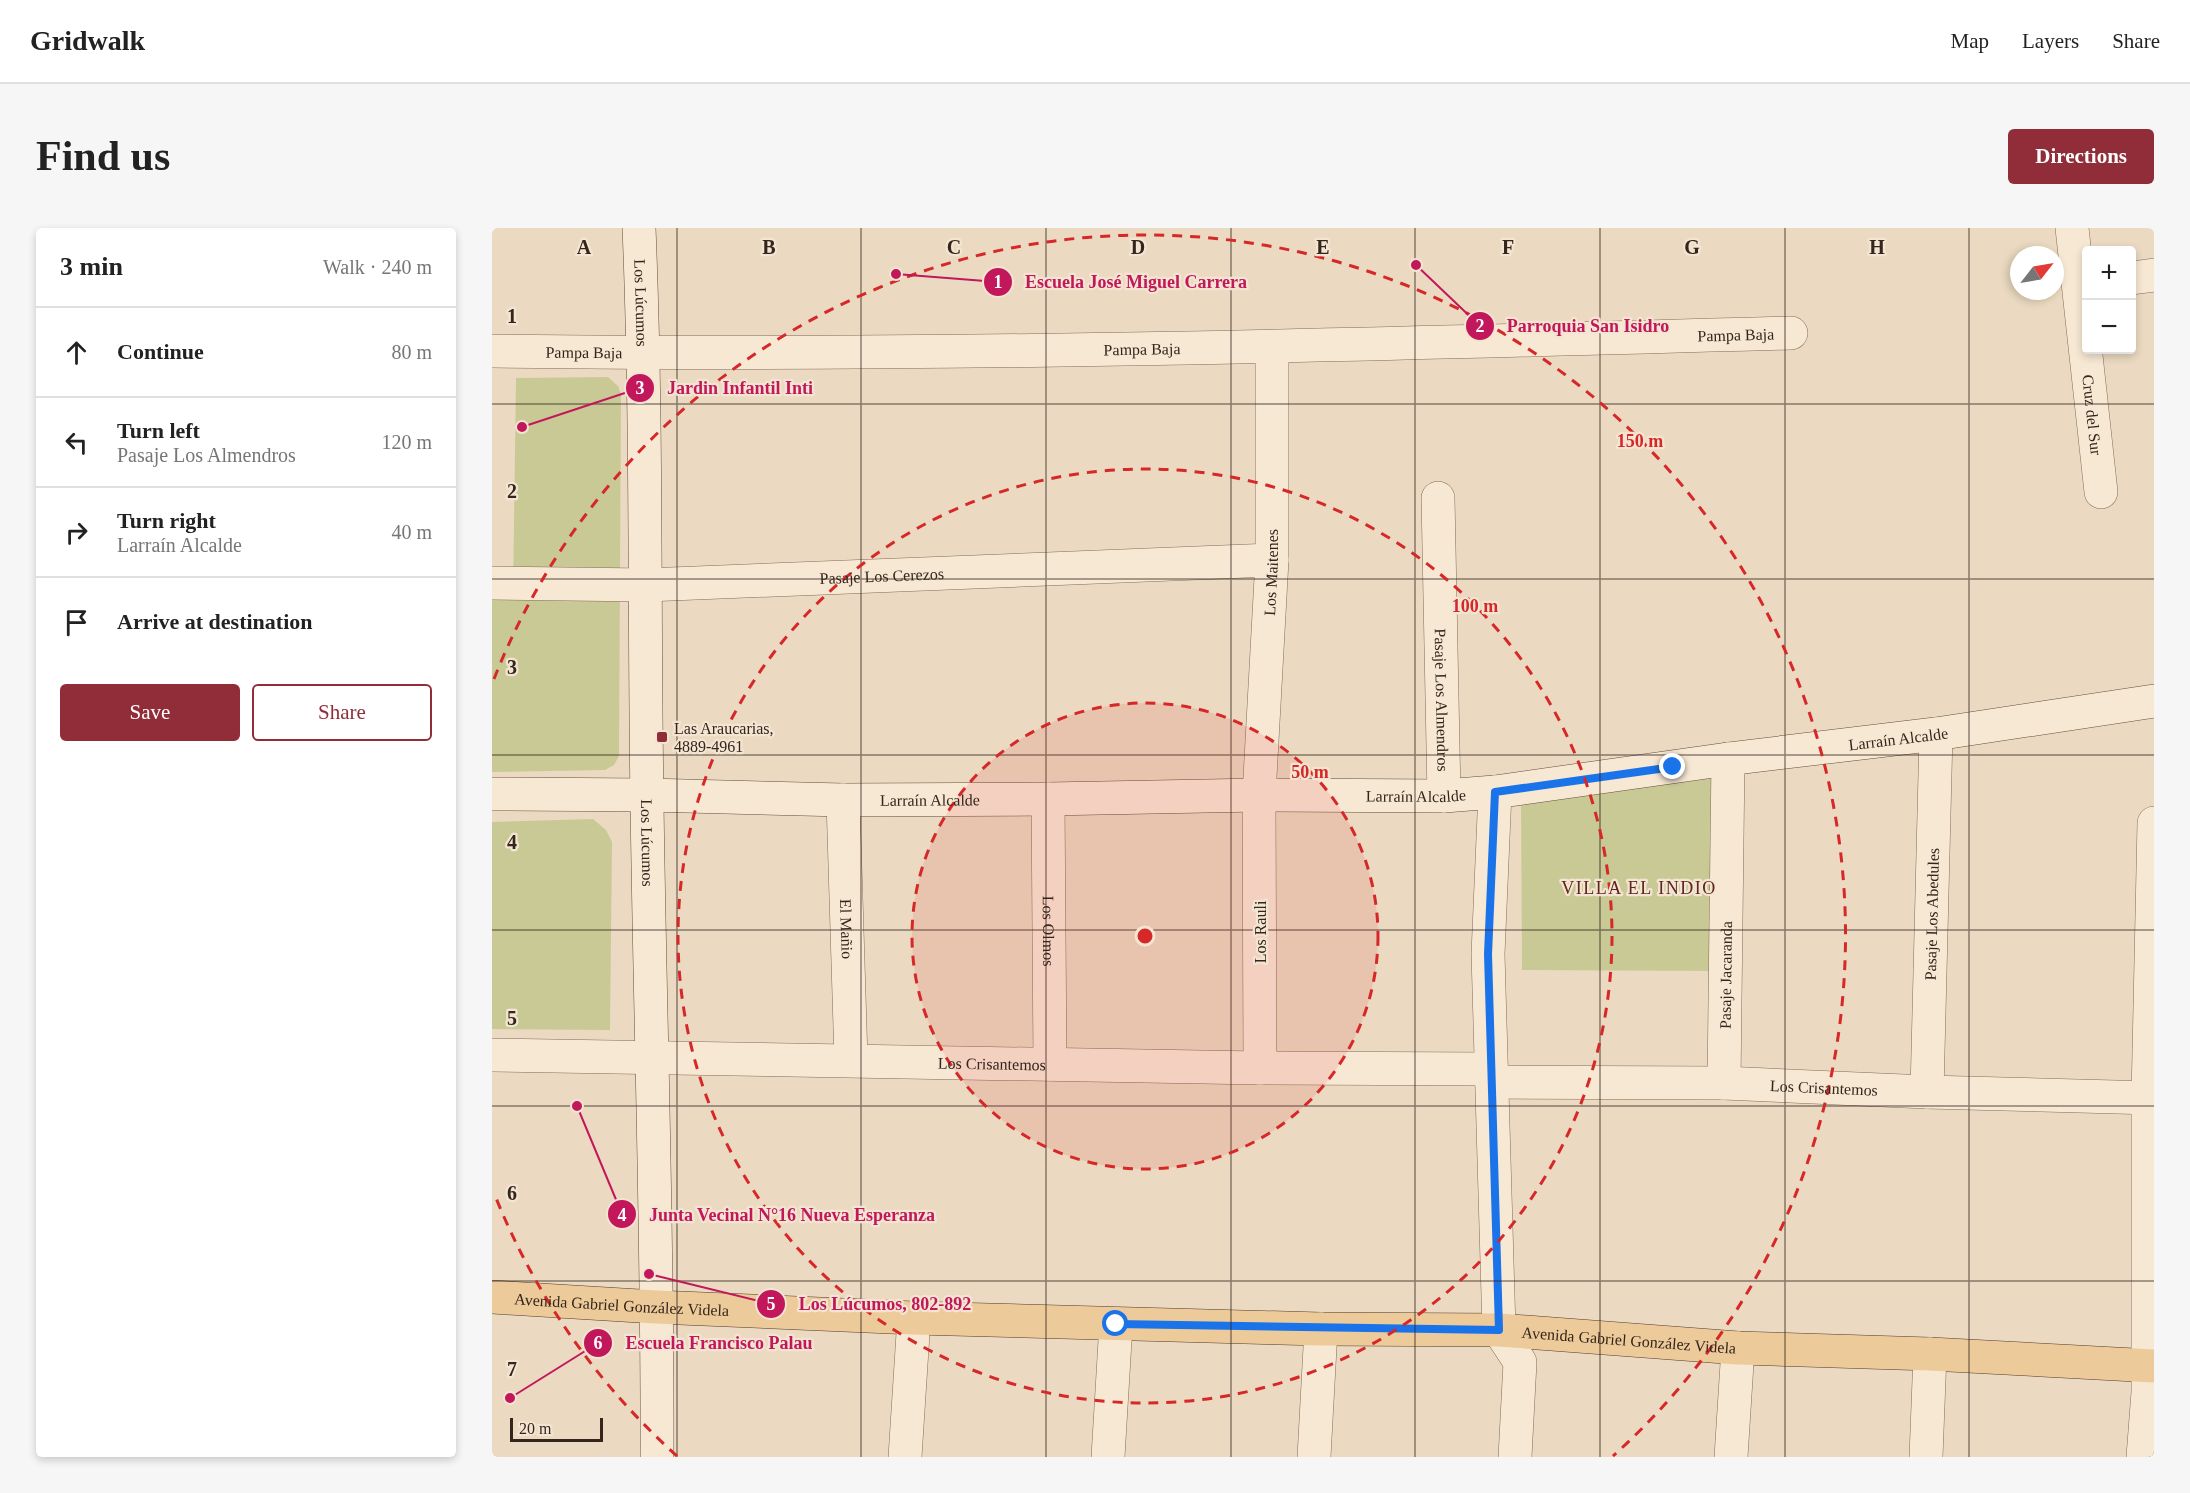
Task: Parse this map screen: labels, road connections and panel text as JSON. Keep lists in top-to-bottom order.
{
  "streets": {
    "main road": ["Avenida Gabriel González Videla"],
    "street": [
      "Los Lúcumos",
      "Pampa Baja",
      "Cruz del Sur",
      "Los Maitenes",
      "Pasaje Los Cerezos",
      "Pasaje Los Almendros",
      "Larraín Alcalde",
      "Pasaje Los Abedules",
      "El Mañio",
      "Los Olmos",
      "Los Rauli",
      "Pasaje Jacaranda",
      "Los Crisantemos"
    ]
  },
  "crossings": [
    ["Los Lúcumos", "Pampa Baja"],
    ["Los Lúcumos", "Pasaje Los Cerezos"],
    ["Los Lúcumos", "Larraín Alcalde"],
    ["Los Lúcumos", "Los Crisantemos"],
    ["Los Lúcumos", "Avenida Gabriel González Videla"],
    ["Pampa Baja", "Los Maitenes"],
    ["Los Maitenes", "Pasaje Los Cerezos"],
    ["Los Maitenes", "Larraín Alcalde"],
    ["Los Maitenes", "Los Rauli"],
    ["Pasaje Los Almendros", "Larraín Alcalde"],
    ["Larraín Alcalde", "Pasaje Los Abedules"],
    ["Larraín Alcalde", "El Mañio"],
    ["Larraín Alcalde", "Los Olmos"],
    ["Larraín Alcalde", "Los Rauli"],
    ["Larraín Alcalde", "Pasaje Jacaranda"],
    ["Pasaje Los Abedules", "Los Crisantemos"],
    ["El Mañio", "Los Crisantemos"],
    ["Los Olmos", "Los Crisantemos"],
    ["Los Rauli", "Los Crisantemos"],
    ["Pasaje Jacaranda", "Los Crisantemos"]
  ],
  "districts": ["VILLA EL INDIO"],
  "places": {
    "other": [
      "Parroquia San Isidro",
      "Escuela José Miguel Carrera",
      "Jardin Infantil Inti",
      "Junta Vecinal N°16 Nueva Esperanza",
      "Los Lúcumos, 802-892",
      "Escuela Francisco Palau"
    ],
    "transit": ["Las Araucarias, 4889-4961"]
  },
  "scale_bar": "20 m",
  "north": "top right",
  "page": {
    "header": "Gridwalk",
    "nav": ["Map", "Layers", "Share"],
    "buttons": [
      "Directions",
      ["Save", "Share"]
    ],
    "title": "Find us",
    "heading": ["3 min", "Walk · 240 m"],
    "map_buttons": ["+", "−"],
    "list": [
      ["Continue", "80 m"],
      ["Turn left", "Pasaje Los Almendros", "120 m"],
      ["Turn right", "Larraín Alcalde", "40 m"],
      "Arrive at destination"
    ],
    "scale": "20 m"
  },
  "grid": {
    "columns": [
      "A",
      "B",
      "C",
      "D",
      "E",
      "F",
      "G",
      "H"
    ],
    "rows": [
      "1",
      "2",
      "3",
      "4",
      "5",
      "6",
      "7"
    ]
  },
  "rings": ["150 m", "100 m", "50 m"]
}
